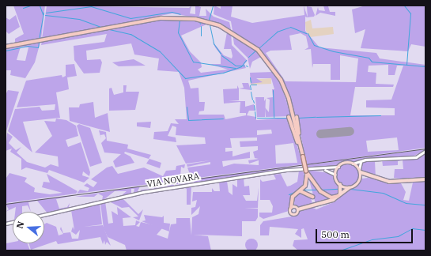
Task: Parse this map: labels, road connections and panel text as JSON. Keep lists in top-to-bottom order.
{
  "streets": {
    "main road": ["VIA NOVARA"]
  },
  "scale_bar": "500 m",
  "north": "left"
}
